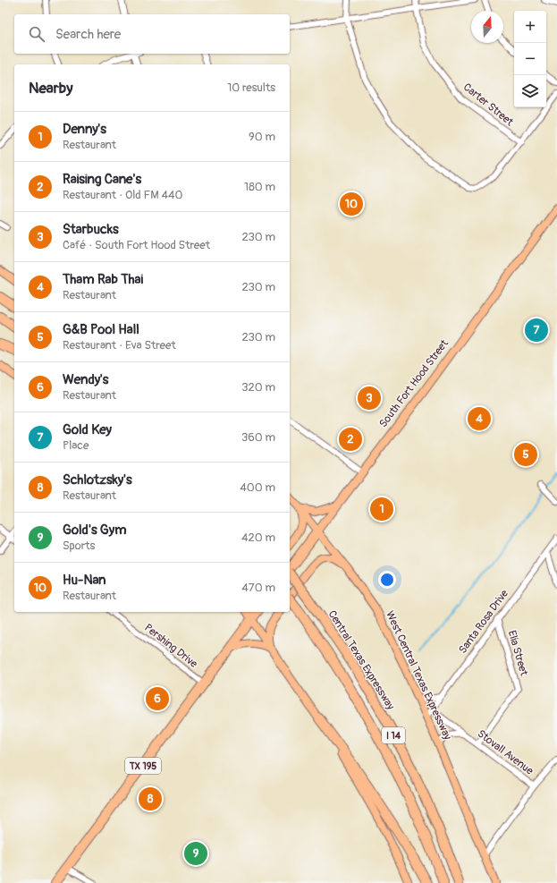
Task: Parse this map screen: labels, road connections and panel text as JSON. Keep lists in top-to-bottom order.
{
  "streets": {
    "highway": [
      "South Fort Hood Street",
      "Central Texas Expressway",
      "I 14",
      "TX 195"
    ],
    "main road": ["West Central Texas Expressway"],
    "street": [
      "Carter Street",
      "Santa Rosa Drive",
      "Pershing Drive",
      "Elia Street",
      "Stovall Avenue"
    ]
  },
  "crossings": [
    ["South Fort Hood Street", "West Central Texas Expressway"],
    ["Santa Rosa Drive", "Elia Street"],
    ["Santa Rosa Drive", "West Central Texas Expressway"],
    ["Santa Rosa Drive", "Stovall Avenue"],
    ["Pershing Drive", "TX 195"],
    ["Elia Street", "Stovall Avenue"],
    ["West Central Texas Expressway", "Stovall Avenue"]
  ],
  "north": "top",
  "page": {
    "map_buttons": ["+", "−"],
    "search": "Search here",
    "heading": ["Nearby", "10 results"],
    "list": [
      {
        "mark": "1",
        "name": "Denny's",
        "note": "Restaurant",
        "value": "90 m"
      },
      {
        "mark": "2",
        "name": "Raising Cane's",
        "note": "Restaurant · Old FM 440",
        "value": "180 m"
      },
      {
        "mark": "3",
        "name": "Starbucks",
        "note": "Café · South Fort Hood Street",
        "value": "230 m"
      },
      {
        "mark": "4",
        "name": "Tham Rab Thai",
        "note": "Restaurant",
        "value": "230 m"
      },
      {
        "mark": "5",
        "name": "G&B Pool Hall",
        "note": "Restaurant · Eva Street",
        "value": "230 m"
      },
      {
        "mark": "6",
        "name": "Wendy's",
        "note": "Restaurant",
        "value": "320 m"
      },
      {
        "mark": "7",
        "name": "Gold Key",
        "note": "Place",
        "value": "360 m"
      },
      {
        "mark": "8",
        "name": "Schlotzsky's",
        "note": "Restaurant",
        "value": "400 m"
      },
      {
        "mark": "9",
        "name": "Gold's Gym",
        "note": "Sports",
        "value": "420 m"
      },
      {
        "mark": "10",
        "name": "Hu-Nan",
        "note": "Restaurant",
        "value": "470 m"
      }
    ],
    "pins": [
      "10",
      "7",
      "3",
      "4",
      "2",
      "5",
      "1",
      "6",
      "8",
      "9"
    ]
  }
}
